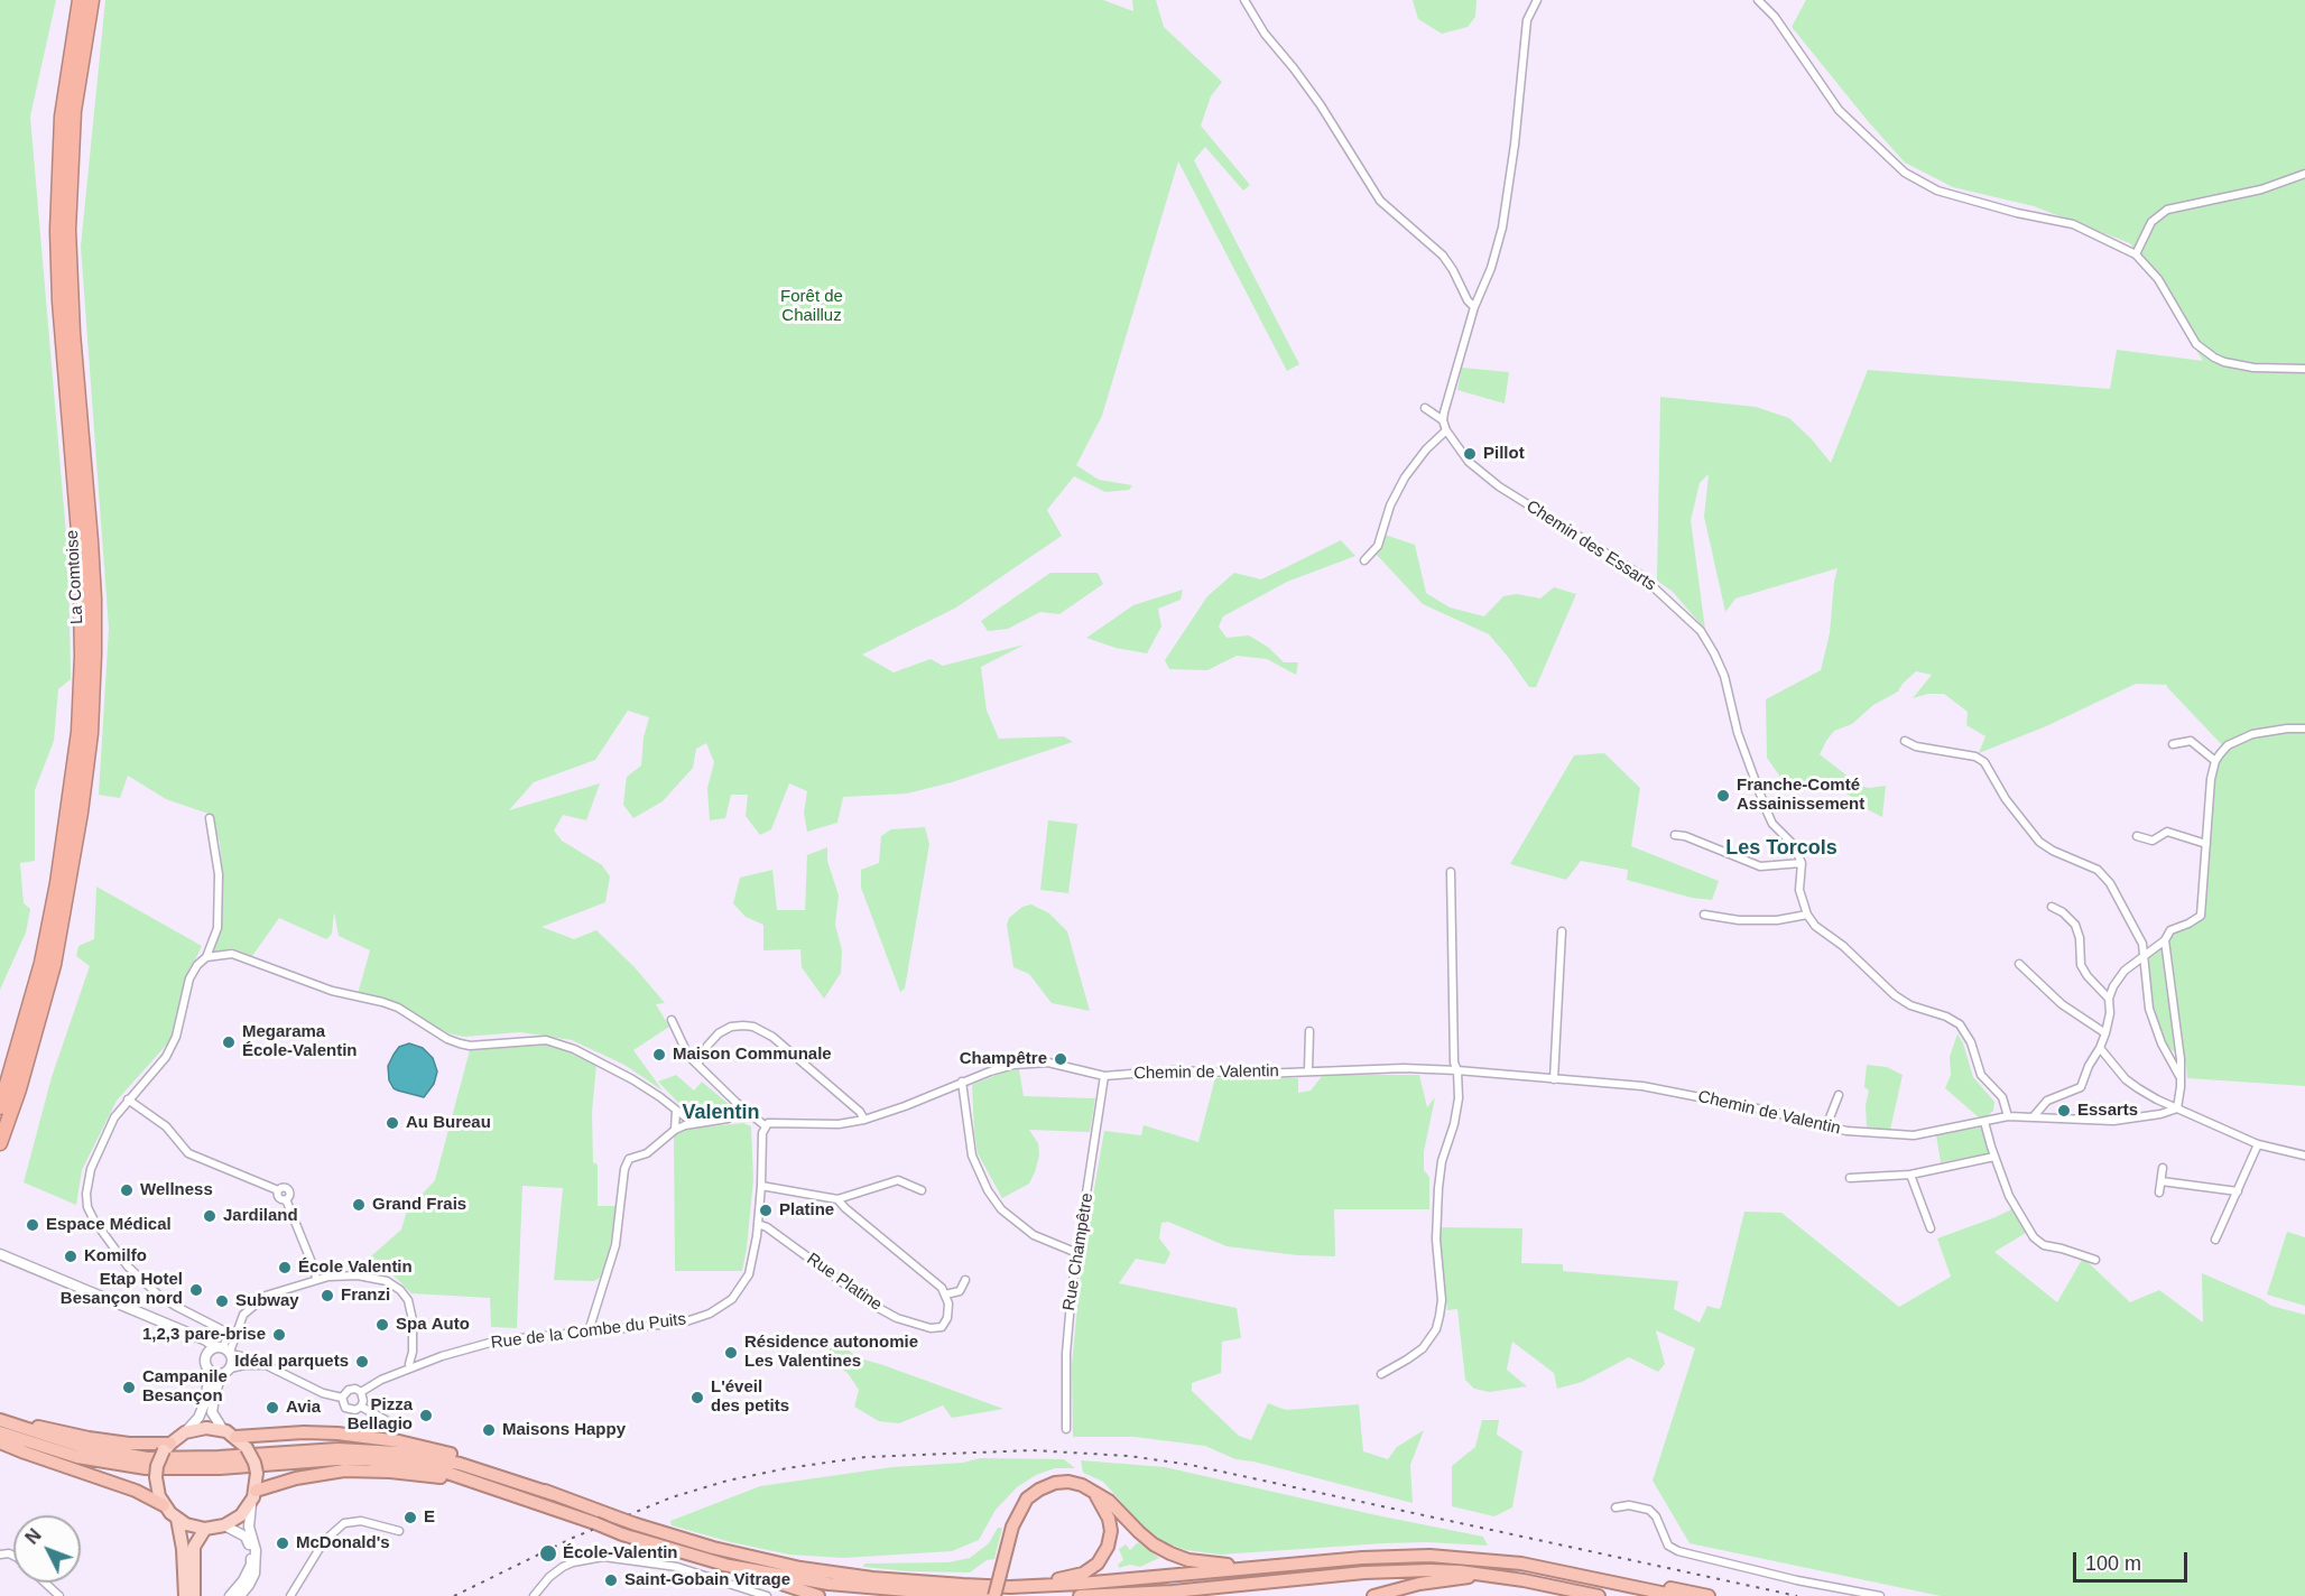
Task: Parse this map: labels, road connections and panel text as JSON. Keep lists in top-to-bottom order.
{
  "streets": {
    "highway": ["La Comtoise"],
    "street": [
      "Chemin des Essarts",
      "Chemin de Valentin",
      "Rue Champêtre",
      "Rue Platine",
      "Rue de la Combe du Puits"
    ]
  },
  "crossings": [
    ["Chemin de Valentin", "Rue Champêtre"],
    ["Rue Platine", "Rue de la Combe du Puits"]
  ],
  "districts": ["Les Torcols", "Valentin"],
  "parks": ["Forêt de Chailluz"],
  "places": [
    "Pillot",
    "Franche-Comté Assainissement",
    "Megarama École-Valentin",
    "Maison Communale",
    "Champêtre",
    "Essarts",
    "Au Bureau",
    "Wellness",
    "Grand Frais",
    "Platine",
    "Jardiland",
    "Espace Médical",
    "Komilfo",
    "École Valentin",
    "Etap Hotel Besançon nord",
    "Franzi",
    "Subway",
    "Spa Auto",
    "1,2,3 pare-brise",
    "Résidence autonomie Les Valentines",
    "Idéal parquets",
    "Campanile Besançon",
    "L'éveil des petits",
    "Avia",
    "Pizza Bellagio",
    "Maisons Happy",
    "E",
    "McDonald's",
    "École-Valentin",
    "Saint-Gobain Vitrage"
  ],
  "scale_bar": "100 m",
  "north": "top left"
}
